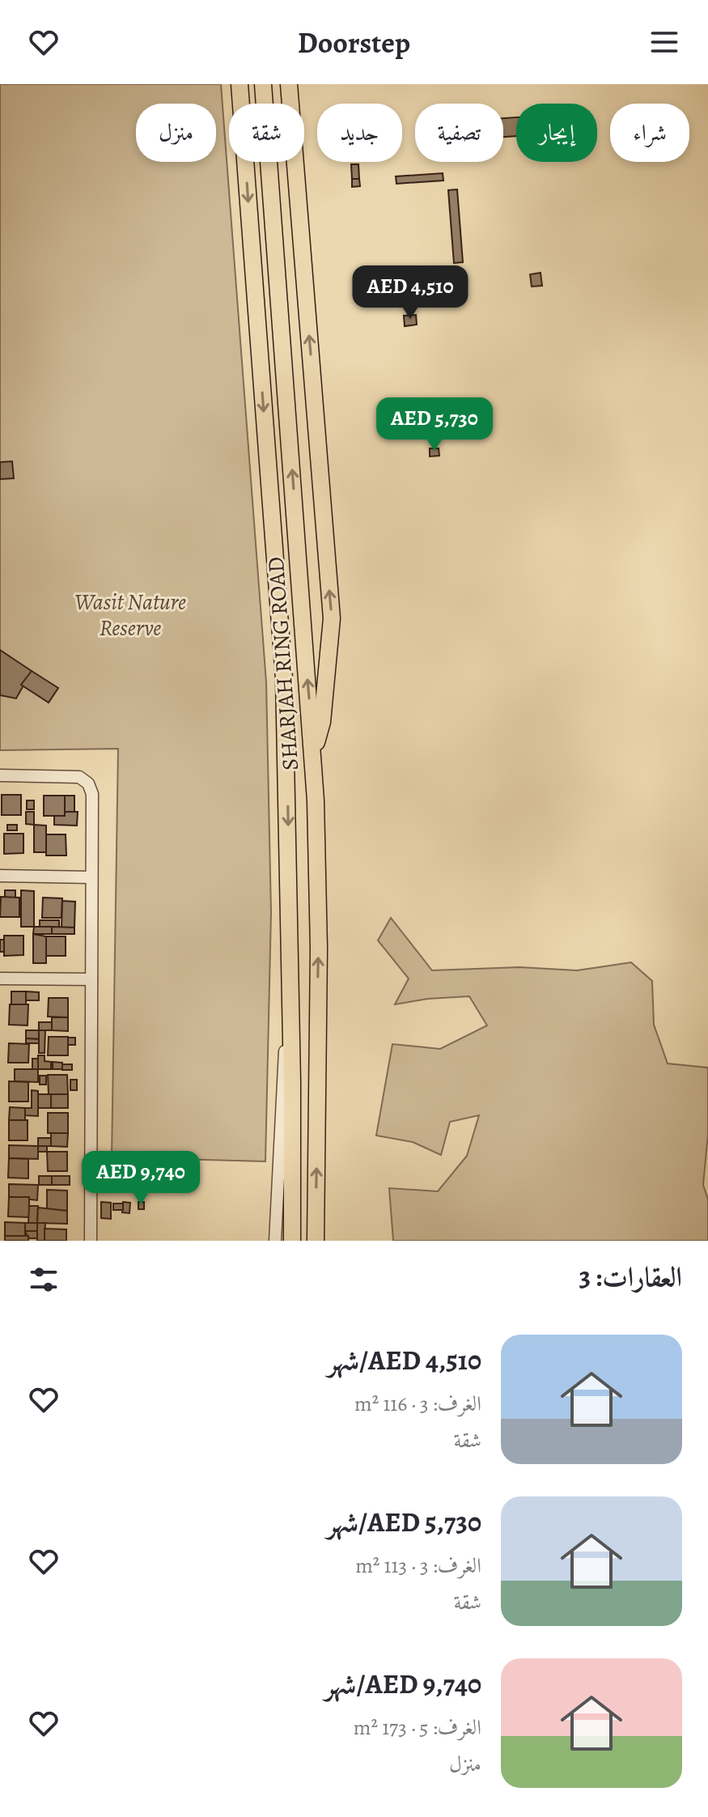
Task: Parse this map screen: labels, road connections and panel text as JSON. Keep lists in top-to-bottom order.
{
  "streets": {
    "highway": ["SHARJAH RING ROAD"]
  },
  "parks": ["Wasit Nature Reserve"],
  "page": {
    "header": "Doorstep",
    "chip": [
      "شراء",
      "إيجار",
      "تصفية",
      "جديد",
      "شقة",
      "منزل"
    ],
    "price": ["AED 4,510", "AED 5,730", "AED 9,740"],
    "heading": "العقارات: 3",
    "list": [
      {
        "name": "AED 4,510/شهر",
        "note": "الغرف: 3 · 116 m² · شقة"
      },
      {
        "name": "AED 5,730/شهر",
        "note": "الغرف: 3 · 113 m² · شقة"
      },
      {
        "name": "AED 9,740/شهر",
        "note": "الغرف: 5 · 173 m² · منزل"
      }
    ]
  }
}
